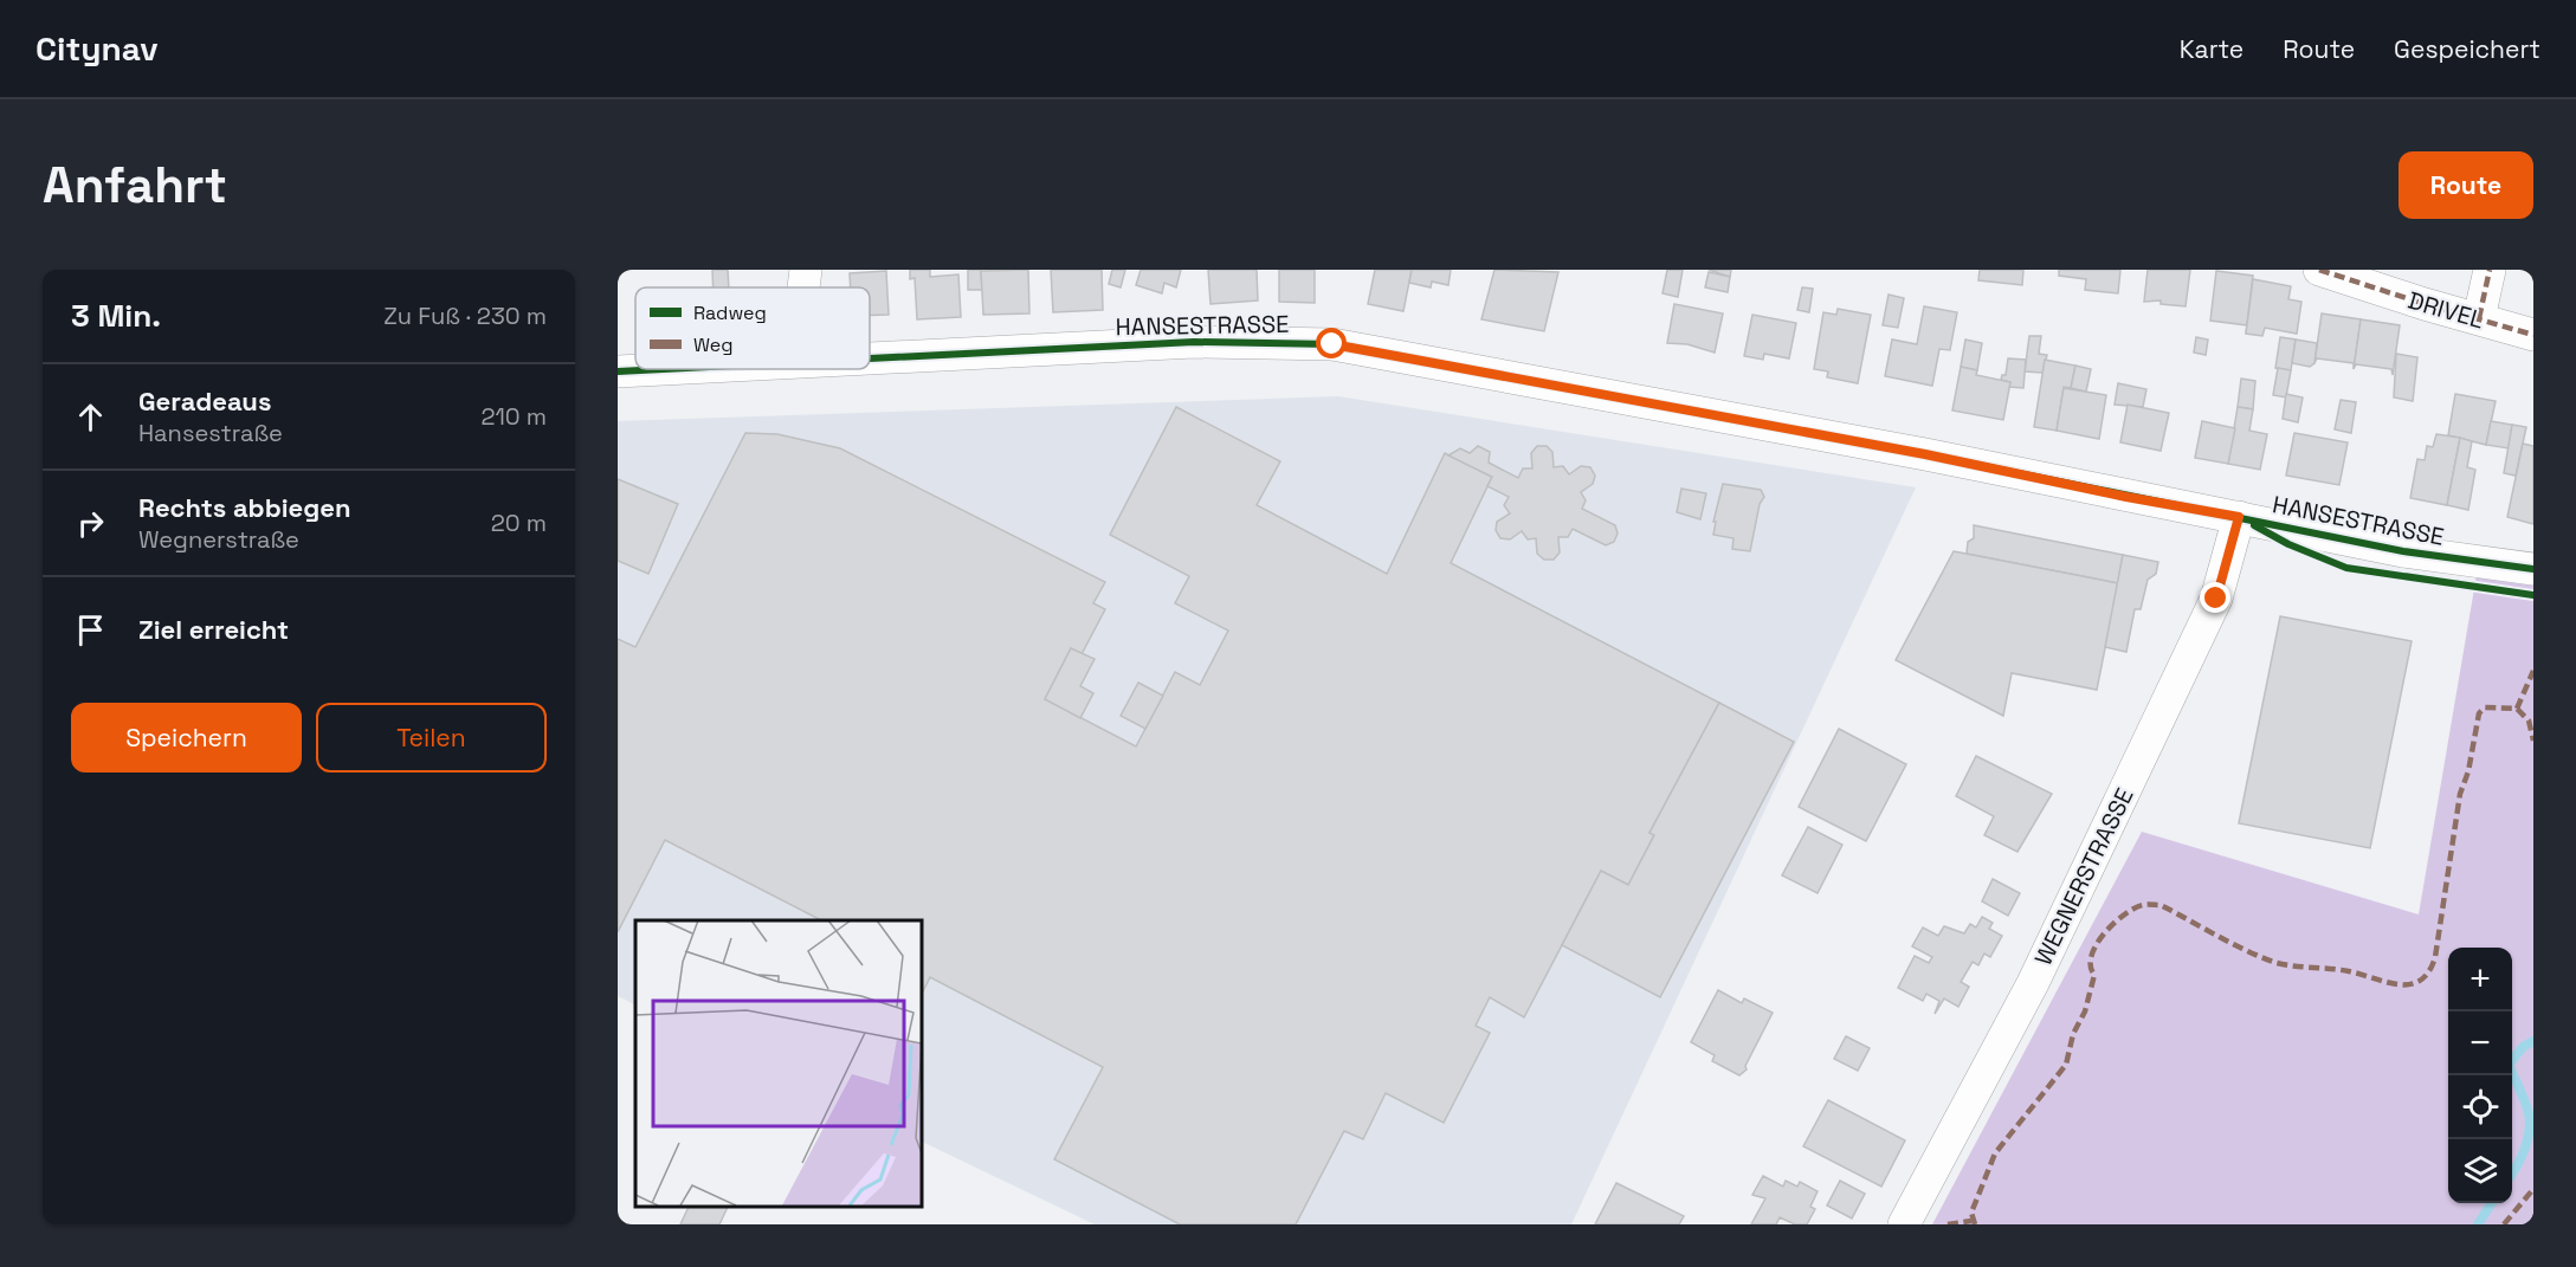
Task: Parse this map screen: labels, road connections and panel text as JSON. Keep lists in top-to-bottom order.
{
  "streets": {
    "street": ["DRIVEL", "HANSESTRASSE", "WEGNERSTRASSE"]
  },
  "crossings": [
    ["HANSESTRASSE", "WEGNERSTRASSE"]
  ],
  "legend": ["Radweg", "Weg"],
  "page": {
    "header": "Citynav",
    "nav": ["Karte", "Route", "Gespeichert"],
    "buttons": [
      "Route",
      ["Speichern", "Teilen"]
    ],
    "title": "Anfahrt",
    "heading": ["3 Min.", "Zu Fuß · 230 m"],
    "list": [
      ["Geradeaus", "Hansestraße", "210 m"],
      ["Rechts abbiegen", "Wegnerstraße", "20 m"],
      "Ziel erreicht"
    ],
    "map_buttons": ["+", "−"]
  }
}
